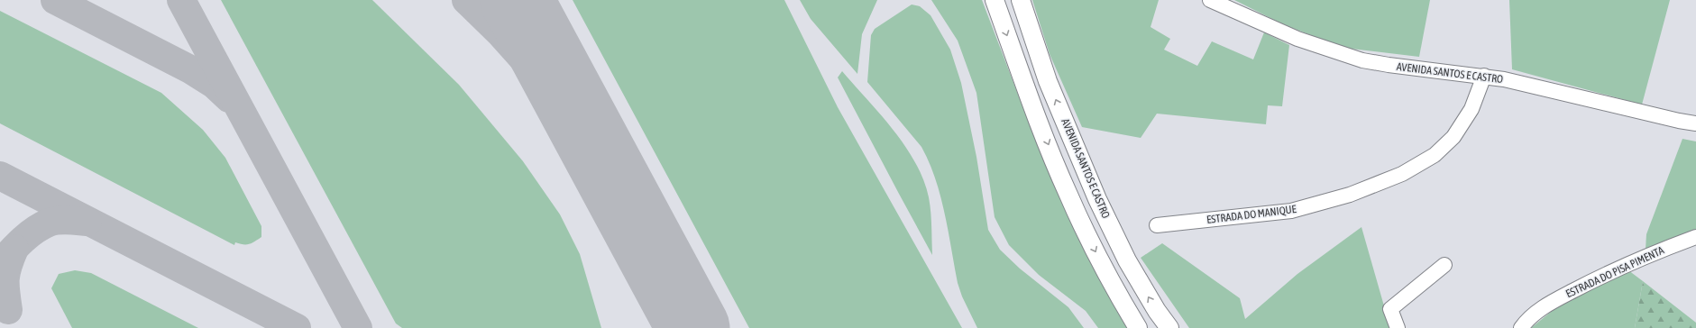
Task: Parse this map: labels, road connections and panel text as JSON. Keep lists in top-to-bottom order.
{
  "streets": {
    "main road": ["AVENIDA SANTOS E CASTRO"],
    "street": ["ESTRADA DO MANIQUE", "ESTRADA DO PISA PIMENTA"]
  },
  "crossings": [
    ["AVENIDA SANTOS E CASTRO", "ESTRADA DO MANIQUE"]
  ]
}
